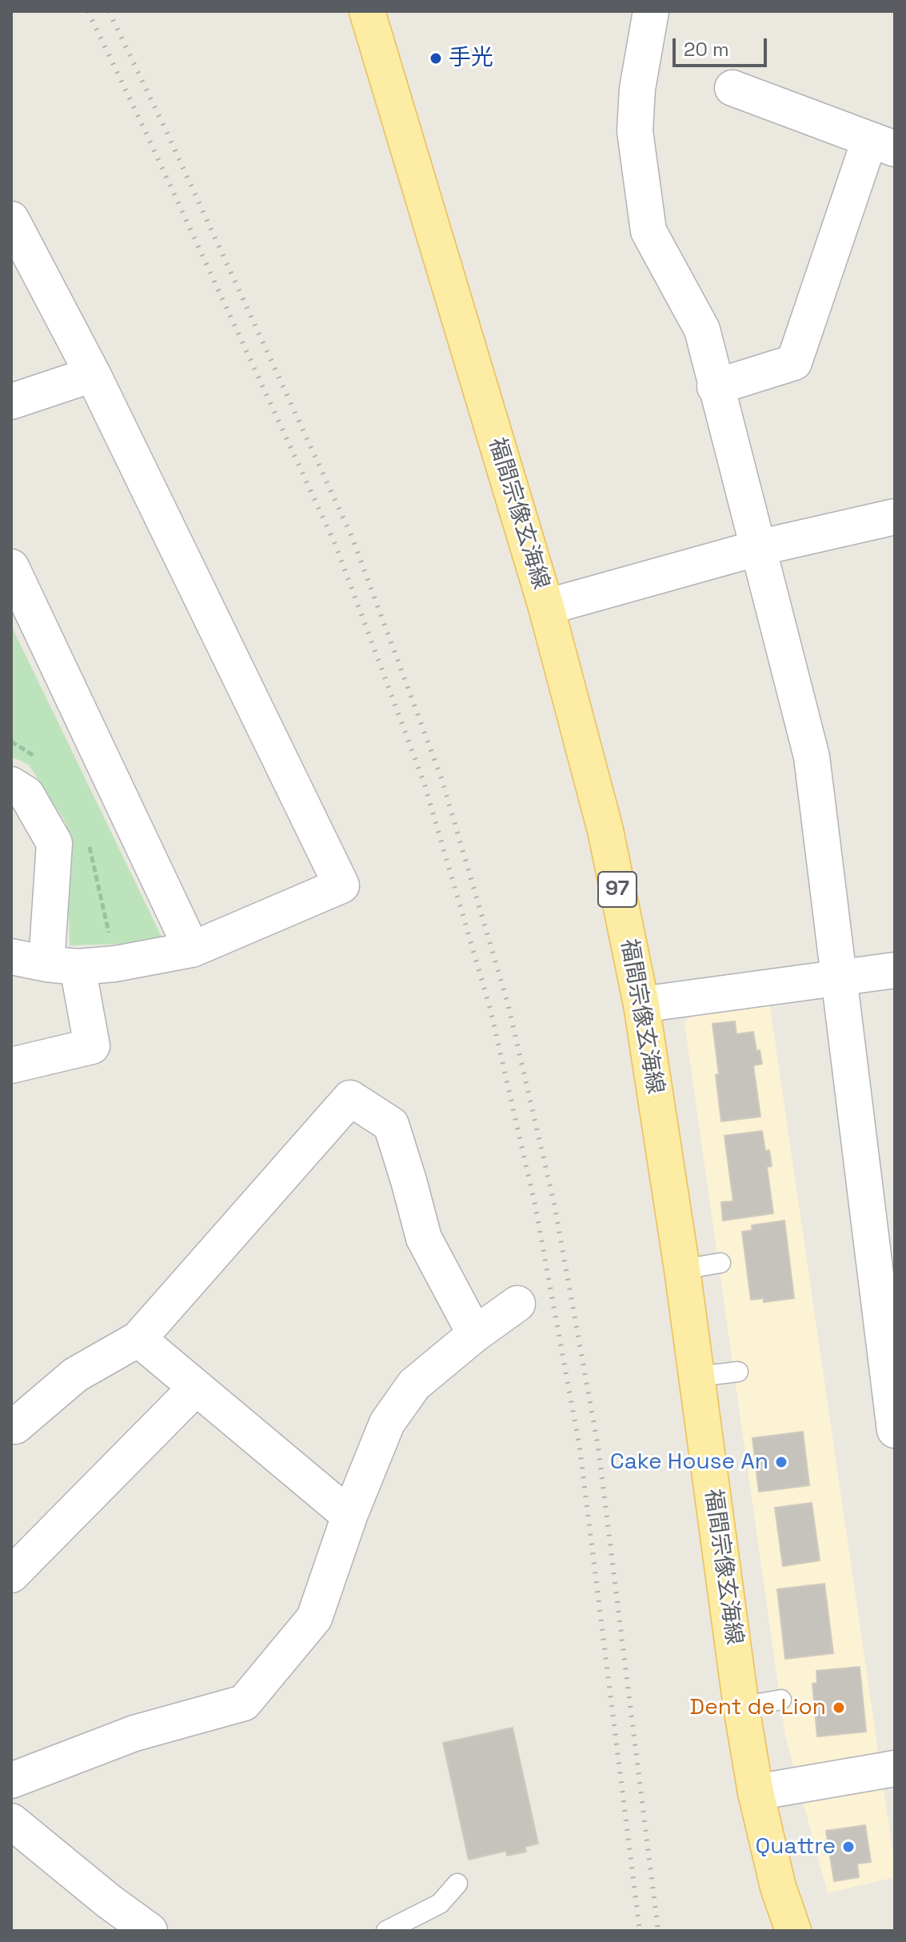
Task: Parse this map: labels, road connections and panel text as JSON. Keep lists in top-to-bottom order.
{
  "streets": {
    "main road": ["福間宗像玄海線", "97"]
  },
  "places": [
    "手光",
    "Cake House An",
    "Dent de Lion",
    "Quattre"
  ],
  "scale_bar": "20 m"
}
